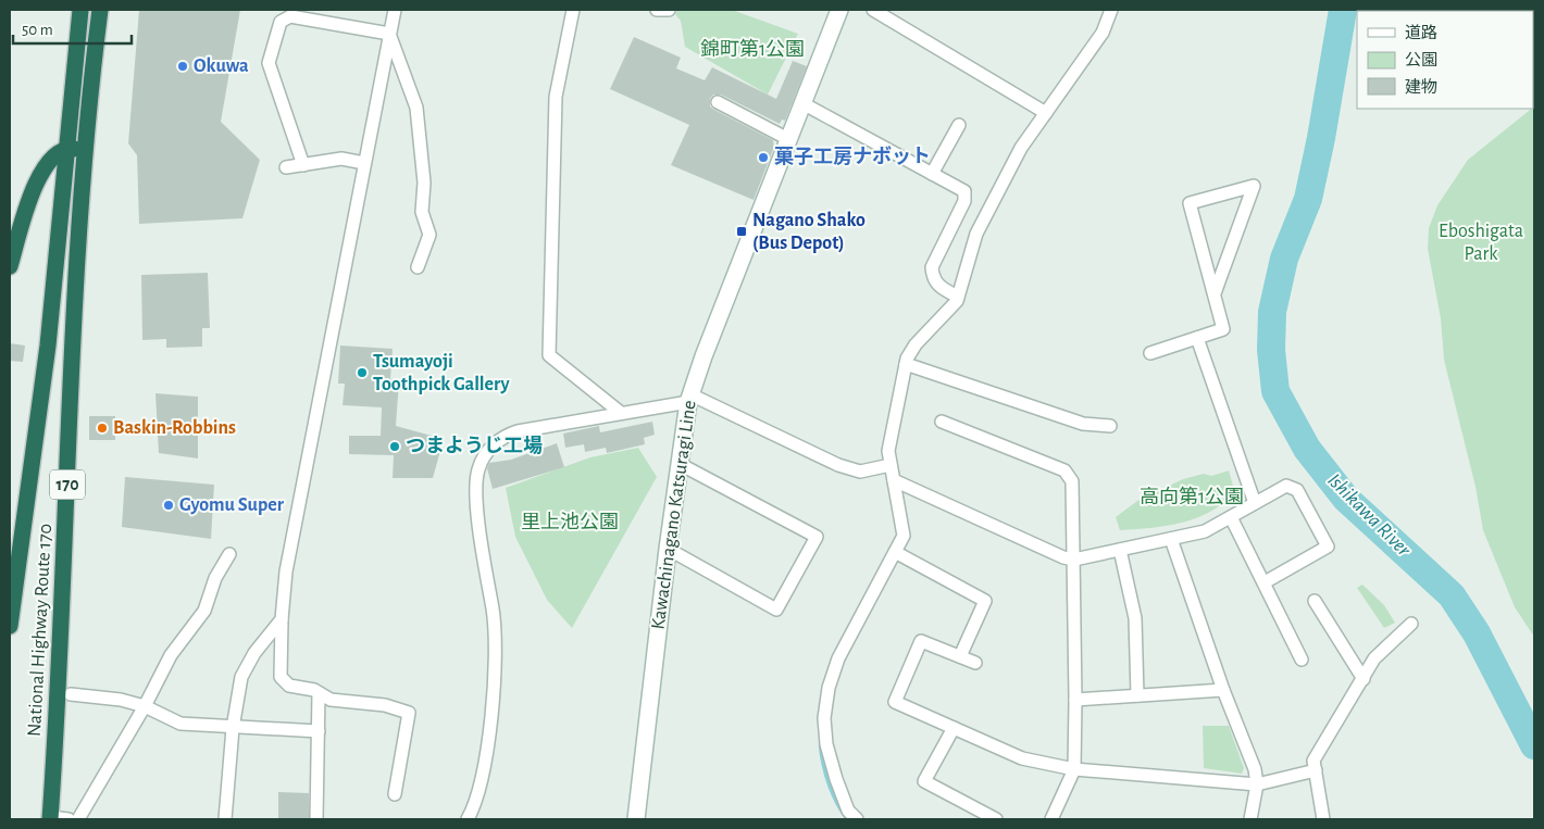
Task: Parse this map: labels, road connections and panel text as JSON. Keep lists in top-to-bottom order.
{
  "streets": {
    "highway": ["170", "National Highway Route 170"],
    "main road": ["Kawachinagano Katsuragi Line"]
  },
  "water": ["Ishikawa River"],
  "parks": [
    "錦町第1公園",
    "Eboshigata Park",
    "高向第1公園",
    "里上池公園"
  ],
  "places": {
    "other": [
      "Okuwa",
      "菓子工房ナボット",
      "Tsumayoji Toothpick Gallery",
      "Baskin-Robbins",
      "つまようじ工場",
      "Gyomu Super"
    ],
    "transit": ["Nagano Shako (Bus Depot)"]
  },
  "legend": ["道路", "公園", "建物"],
  "scale_bar": "50 m"
}
